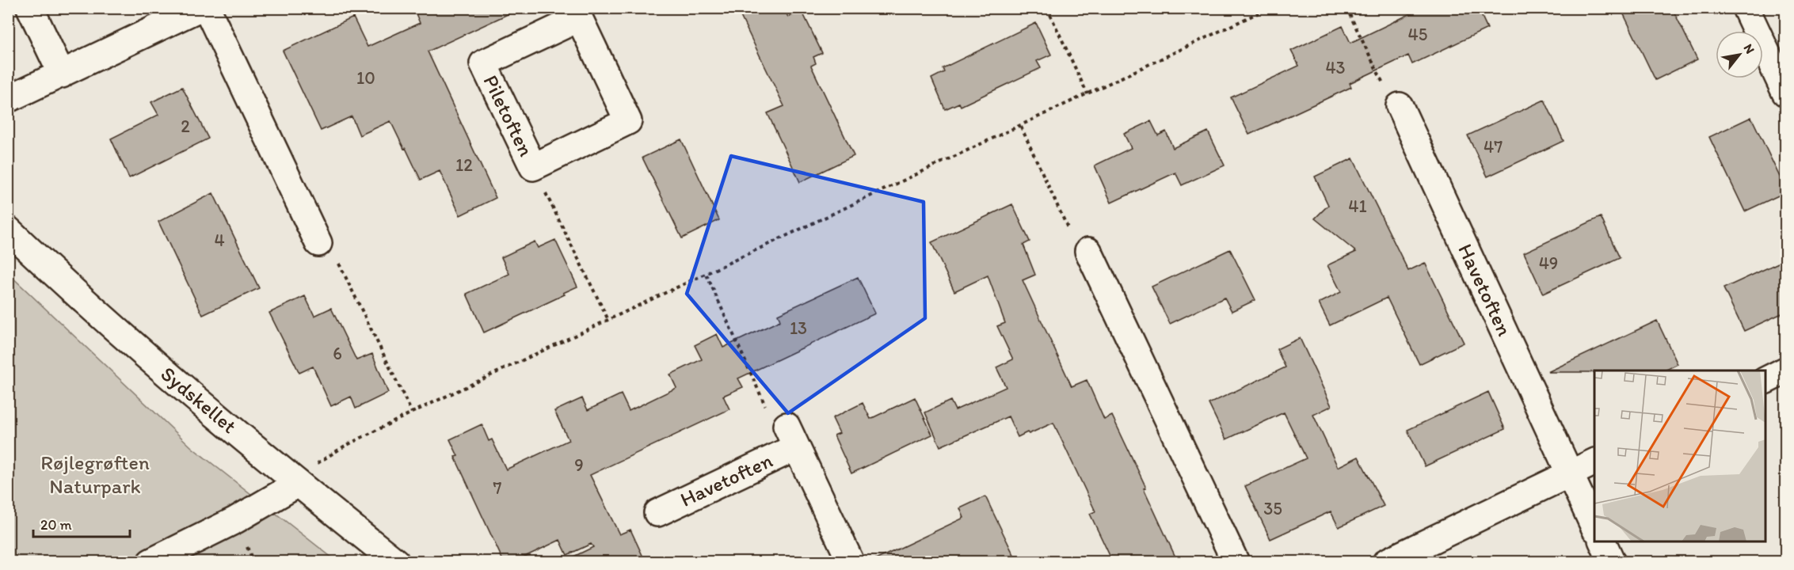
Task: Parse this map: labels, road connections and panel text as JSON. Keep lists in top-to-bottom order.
{
  "streets": {
    "street": ["Piletoften", "Havetoften", "Sydskellet"]
  },
  "parks": ["Røjlegrøften Naturpark"],
  "house_numbers": [
    "45",
    "43",
    "10",
    "2",
    "47",
    "12",
    "41",
    "4",
    "49",
    "13",
    "6",
    "9",
    "7",
    "35"
  ],
  "scale_bar": "20 m",
  "north": "top right"
}
